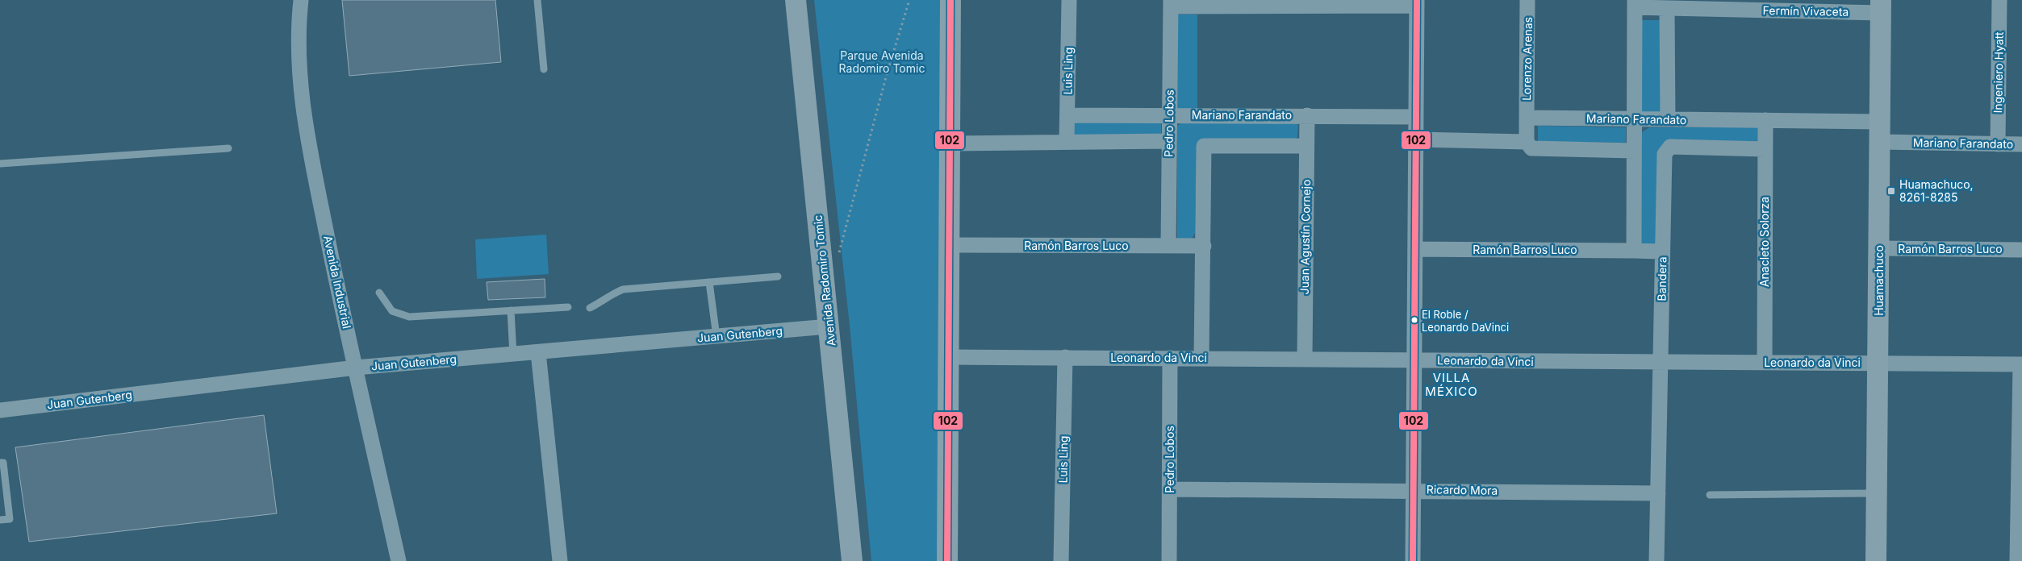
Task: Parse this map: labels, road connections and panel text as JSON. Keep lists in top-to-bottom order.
{
  "streets": {
    "street": [
      "Fermín Vivaceta",
      "Lorenzo Arenas",
      "Luis Ling",
      "Ingeniero Hyatt",
      "Mariano Farandato",
      "Pedro Lobos",
      "Juan Agustín Cornejo",
      "Anacleto Solorza",
      "Ramón Barros Luco",
      "Bandera",
      "Avenida Radomiro Tomic",
      "Huamachuco",
      "Avenida Industrial",
      "Juan Gutenberg",
      "Leonardo da Vinci",
      "Ricardo Mora"
    ]
  },
  "crossings": [
    ["Fermín Vivaceta", "Huamachuco"],
    ["Lorenzo Arenas", "Mariano Farandato"],
    ["Luis Ling", "Mariano Farandato"],
    ["Luis Ling", "Leonardo da Vinci"],
    ["Ingeniero Hyatt", "Mariano Farandato"],
    ["Mariano Farandato", "Pedro Lobos"],
    ["Mariano Farandato", "Juan Agustín Cornejo"],
    ["Mariano Farandato", "Anacleto Solorza"],
    ["Mariano Farandato", "Huamachuco"],
    ["Pedro Lobos", "Ramón Barros Luco"],
    ["Pedro Lobos", "Leonardo da Vinci"],
    ["Pedro Lobos", "Ricardo Mora"],
    ["Juan Agustín Cornejo", "Leonardo da Vinci"],
    ["Anacleto Solorza", "Leonardo da Vinci"],
    ["Ramón Barros Luco", "Bandera"],
    ["Ramón Barros Luco", "Huamachuco"],
    ["Bandera", "Leonardo da Vinci"],
    ["Bandera", "Ricardo Mora"],
    ["Avenida Radomiro Tomic", "Juan Gutenberg"],
    ["Huamachuco", "Leonardo da Vinci"],
    ["Avenida Industrial", "Juan Gutenberg"]
  ],
  "districts": ["VILLA MÉXICO"],
  "parks": ["Parque Avenida Radomiro Tomic"],
  "places": {
    "transit": ["Huamachuco, 8261-8285"],
    "other": ["El Roble / Leonardo DaVinci"]
  },
  "lines": ["transit line 102"]
}
